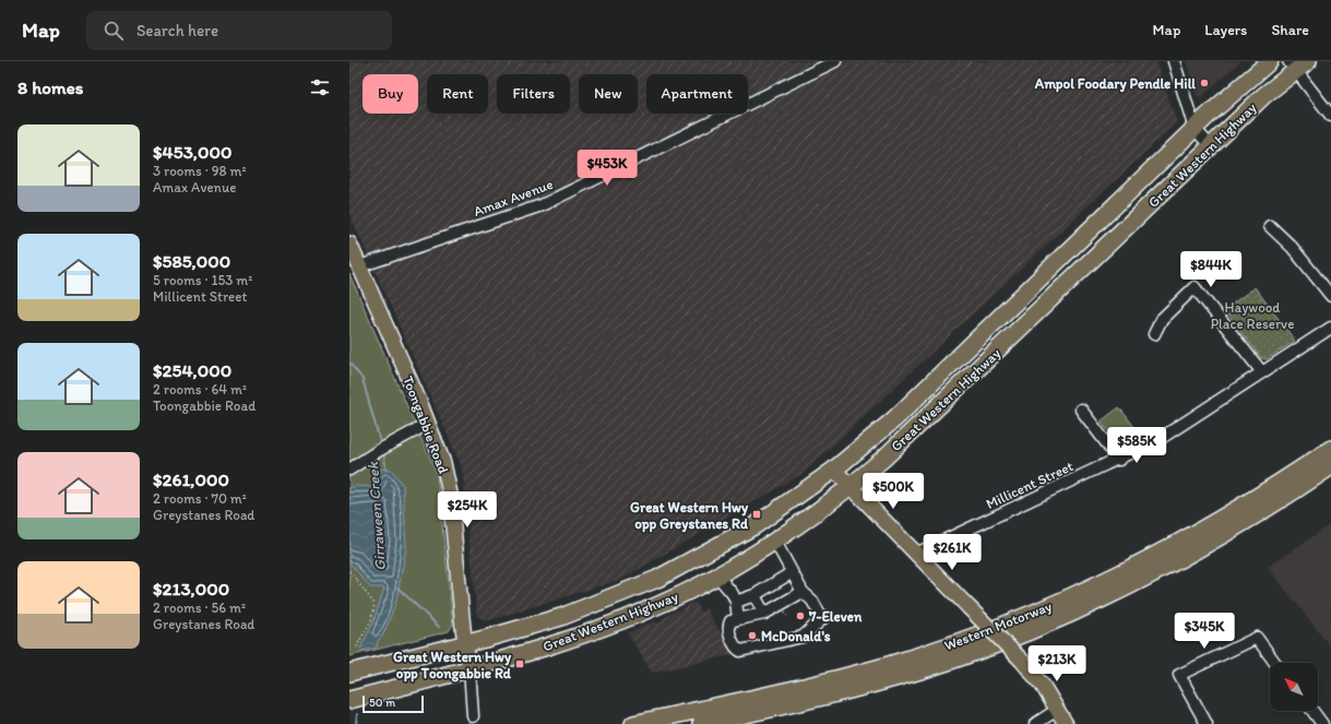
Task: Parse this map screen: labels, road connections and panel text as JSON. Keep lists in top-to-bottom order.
{
  "streets": {
    "highway": ["Great Western Highway", "Western Motorway"],
    "main road": ["Toongabbie Road"],
    "street": ["Amax Avenue", "Millicent Street"]
  },
  "crossings": [
    ["Great Western Highway", "Toongabbie Road"],
    ["Amax Avenue", "Toongabbie Road"]
  ],
  "water": ["Girraween Creek"],
  "parks": ["Haywood Place Reserve"],
  "places": {
    "other": ["Ampol Foodary Pendle Hill", "7-Eleven", "McDonald's"],
    "transit": ["Great Western Hwy opp Greystanes Rd", "Great Western Hwy opp Toongabbie Rd"]
  },
  "scale_bar": "50 m",
  "north": "top left",
  "page": {
    "header": "Map",
    "search": "Search here",
    "nav": ["Map", "Layers", "Share"],
    "heading": "8 homes",
    "chip": [
      "Buy",
      "Rent",
      "Filters",
      "New",
      "Apartment"
    ],
    "list": [
      {
        "name": "$453,000",
        "note": "3 rooms · 98 m² · Amax Avenue"
      },
      {
        "name": "$585,000",
        "note": "5 rooms · 153 m² · Millicent Street"
      },
      {
        "name": "$254,000",
        "note": "2 rooms · 64 m² · Toongabbie Road"
      },
      {
        "name": "$261,000",
        "note": "2 rooms · 70 m² · Greystanes Road"
      },
      {
        "name": "$213,000",
        "note": "2 rooms · 56 m² · Greystanes Road"
      }
    ],
    "price": [
      "$453K",
      "$844K",
      "$585K",
      "$500K",
      "$254K",
      "$261K",
      "$345K",
      "$213K"
    ],
    "scale": "50 m"
  }
}
